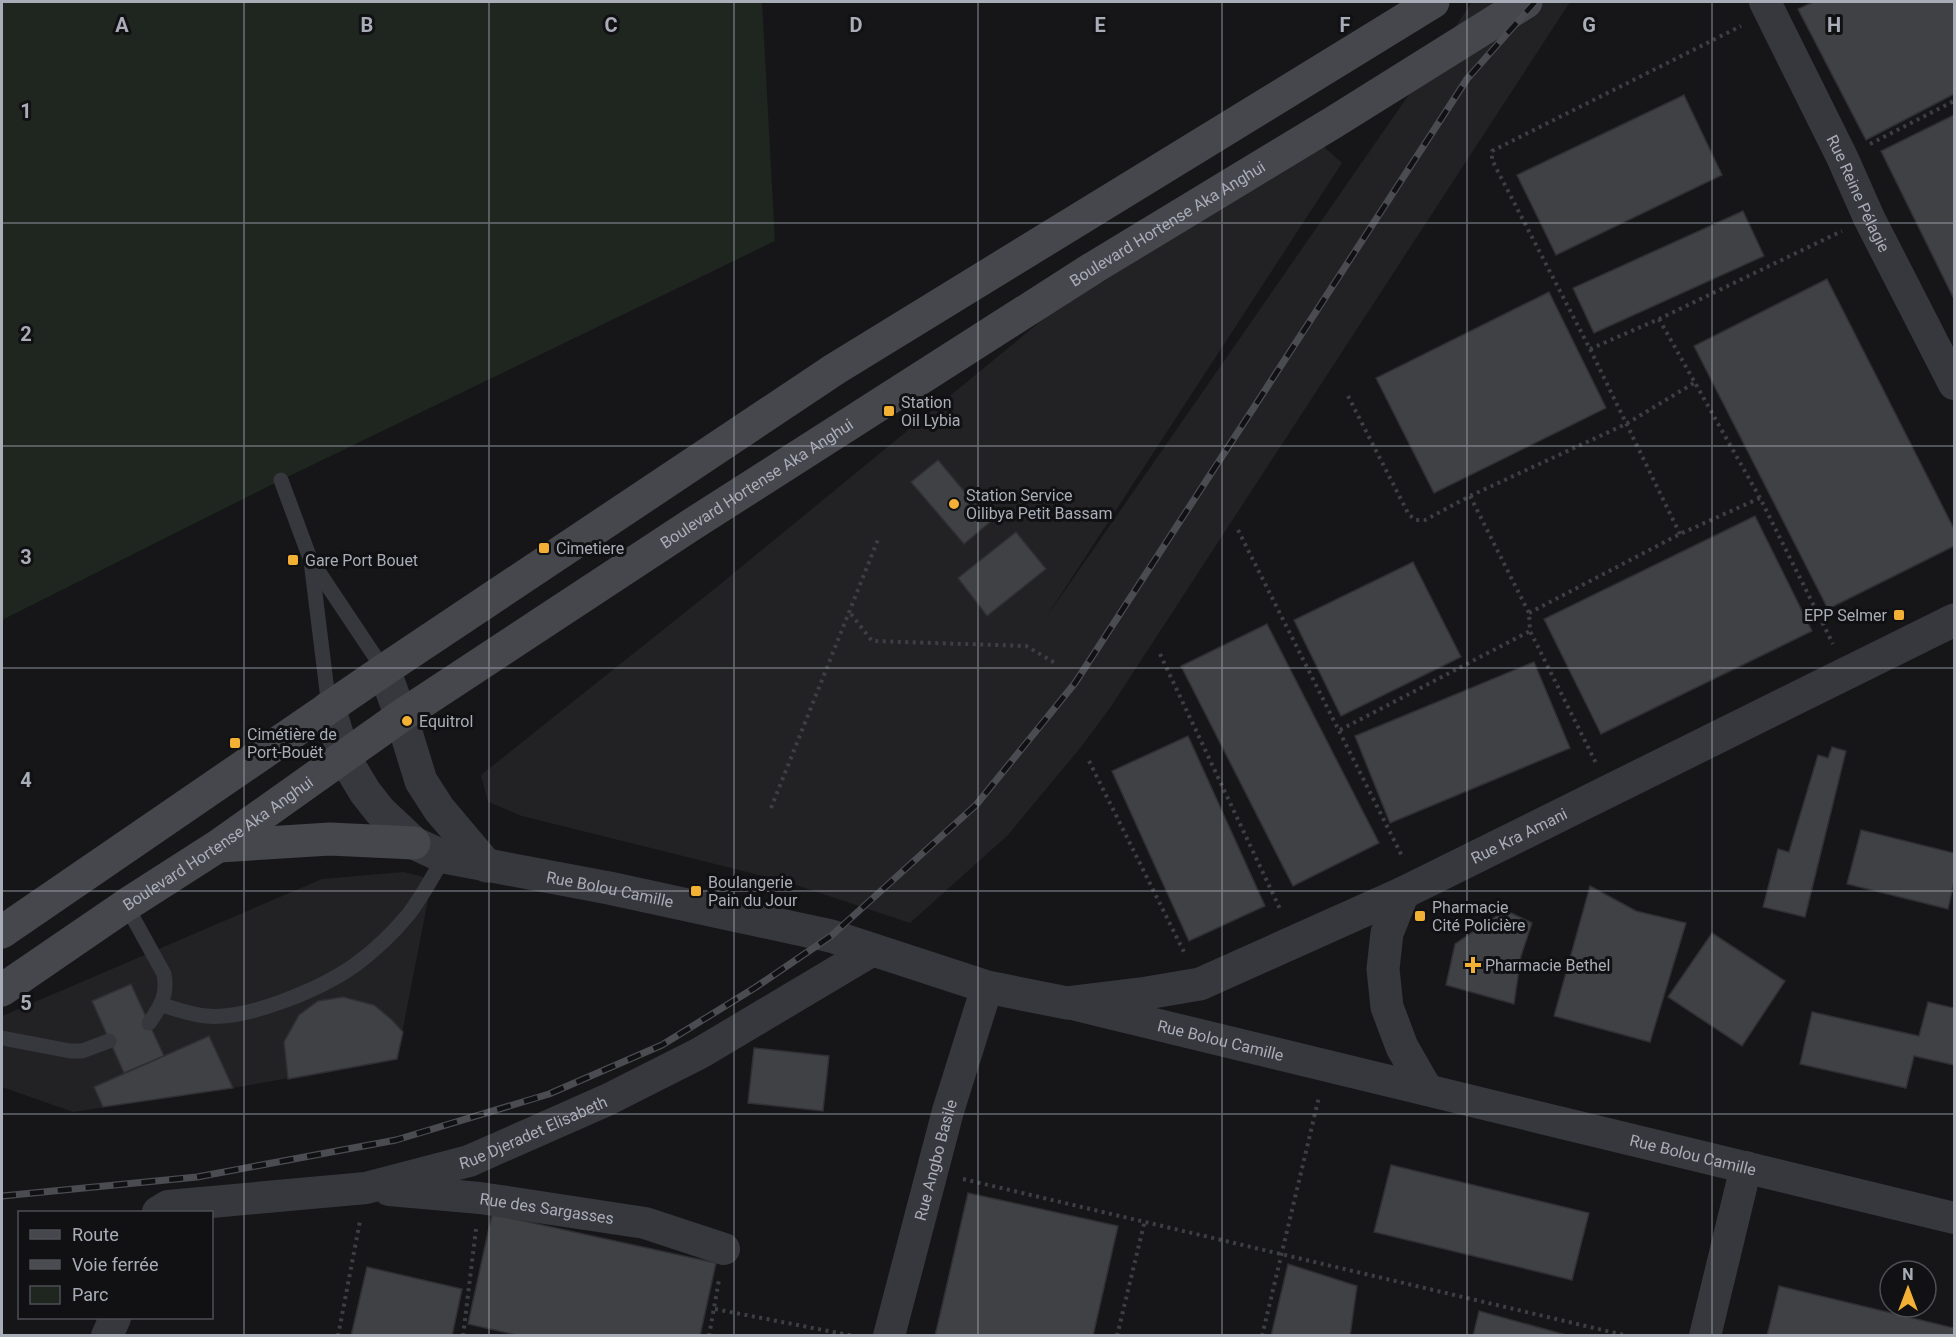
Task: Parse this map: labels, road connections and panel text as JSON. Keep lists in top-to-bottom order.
{
  "streets": {
    "main road": ["Boulevard Hortense Aka Anghui"],
    "street": [
      "Rue Reine Pélagie",
      "Rue Kra Amani",
      "Rue Bolou Camille",
      "Rue Djeradet Elisabeth",
      "Rue Angbo Basile",
      "Rue des Sargasses"
    ]
  },
  "crossings": [
    ["Boulevard Hortense Aka Anghui", "Rue Bolou Camille"],
    ["Rue Kra Amani", "Rue Bolou Camille"],
    ["Rue Bolou Camille", "Rue Djeradet Elisabeth"],
    ["Rue Bolou Camille", "Rue Angbo Basile"],
    ["Rue Djeradet Elisabeth", "Rue des Sargasses"]
  ],
  "places": {
    "transit": [
      "Station Oil Lybia",
      "Cimetiere",
      "Gare Port Bouet",
      "EPP Selmer",
      "Cimétière de Port-Bouët",
      "Boulangerie Pain du Jour",
      "Pharmacie Cité Policière"
    ],
    "other": ["Station Service Oilibya Petit Bassam", "Equitrol"],
    "health": ["Pharmacie Bethel"]
  },
  "legend": ["Route", "Voie ferrée", "Parc"],
  "north": "top",
  "grid": {
    "columns": [
      "A",
      "B",
      "C",
      "D",
      "E",
      "F",
      "G",
      "H"
    ],
    "rows": [
      "1",
      "2",
      "3",
      "4",
      "5"
    ]
  }
}
